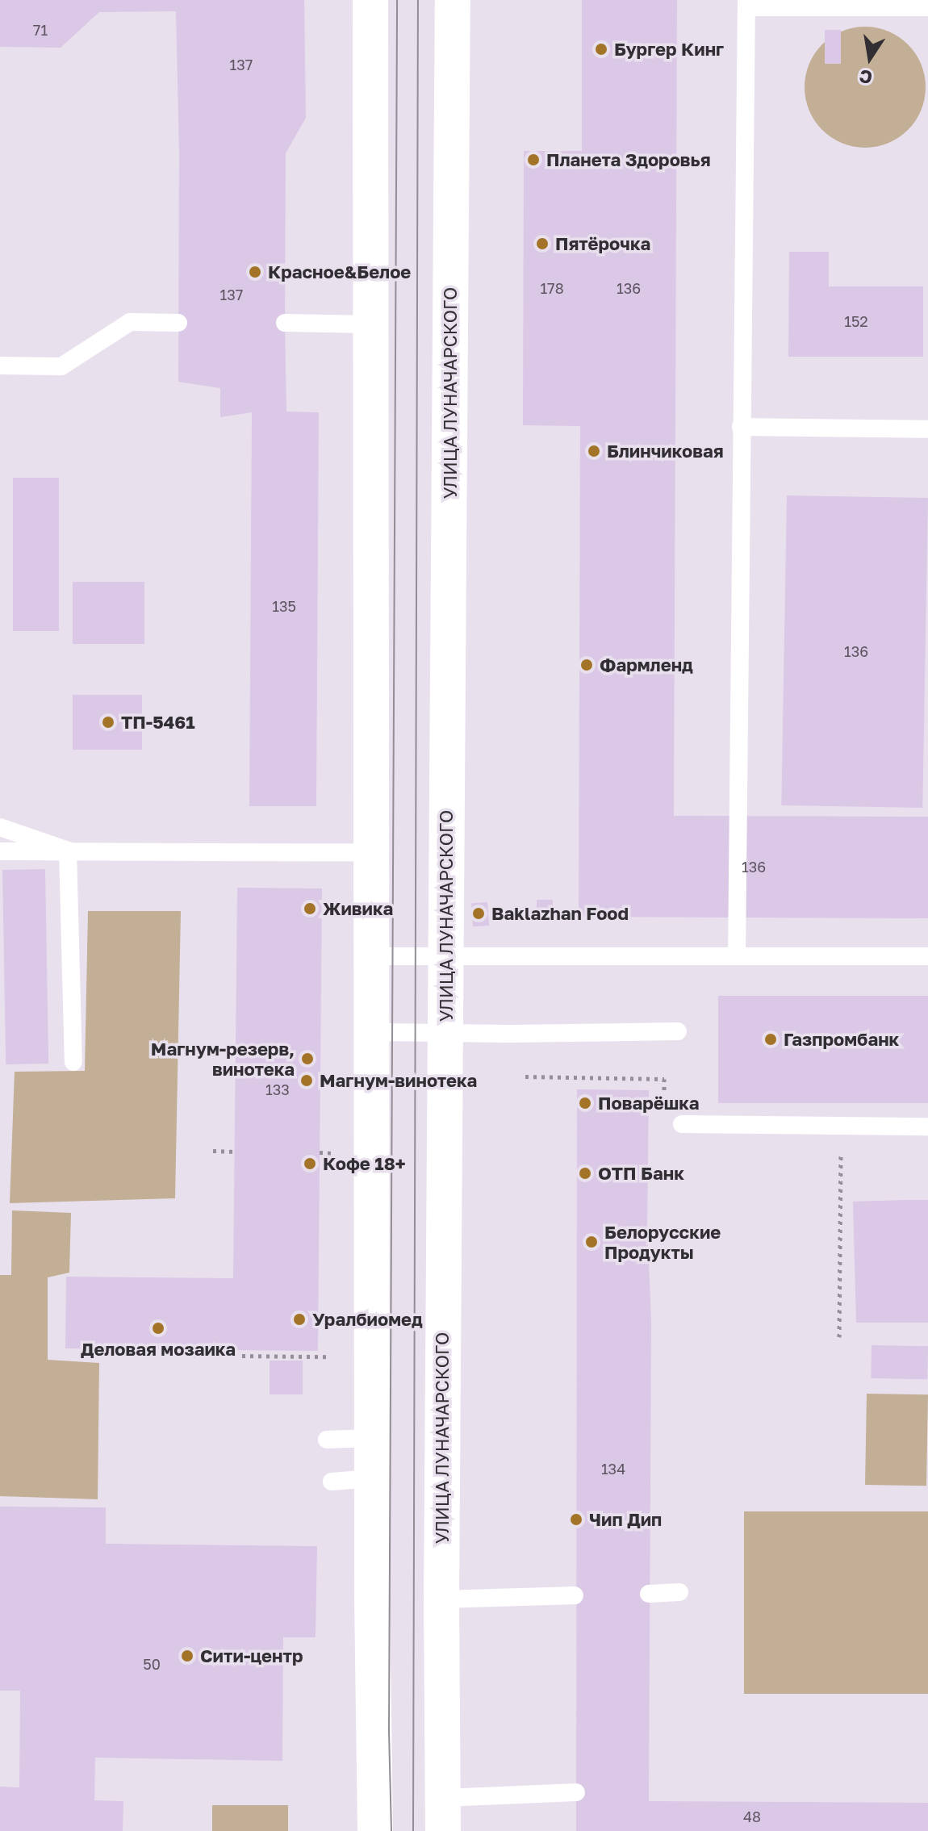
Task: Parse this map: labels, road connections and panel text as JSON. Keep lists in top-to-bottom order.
{
  "streets": {
    "main road": ["УЛИЦА ЛУНАЧАРСКОГО"]
  },
  "places": [
    "Бургер Кинг",
    "Планета Здоровья",
    "Пятёрочка",
    "Красное&Белое",
    "Блинчиковая",
    "Фармленд",
    "ТП-5461",
    "Живика",
    "Baklazhan Food",
    "Газпромбанк",
    "Магнум-резерв, винотека",
    "Магнум-винотека",
    "Поварёшка",
    "Кофе 18+",
    "ОТП Банк",
    "Белорусские Продукты",
    "Уралбиомед",
    "Деловая мозаика",
    "Чип Дип",
    "Сити-центр"
  ],
  "house_numbers": [
    "71",
    "137",
    "178",
    "136",
    "137",
    "152",
    "135",
    "136",
    "136",
    "133",
    "134",
    "50",
    "48"
  ],
  "north": "bottom"
}
